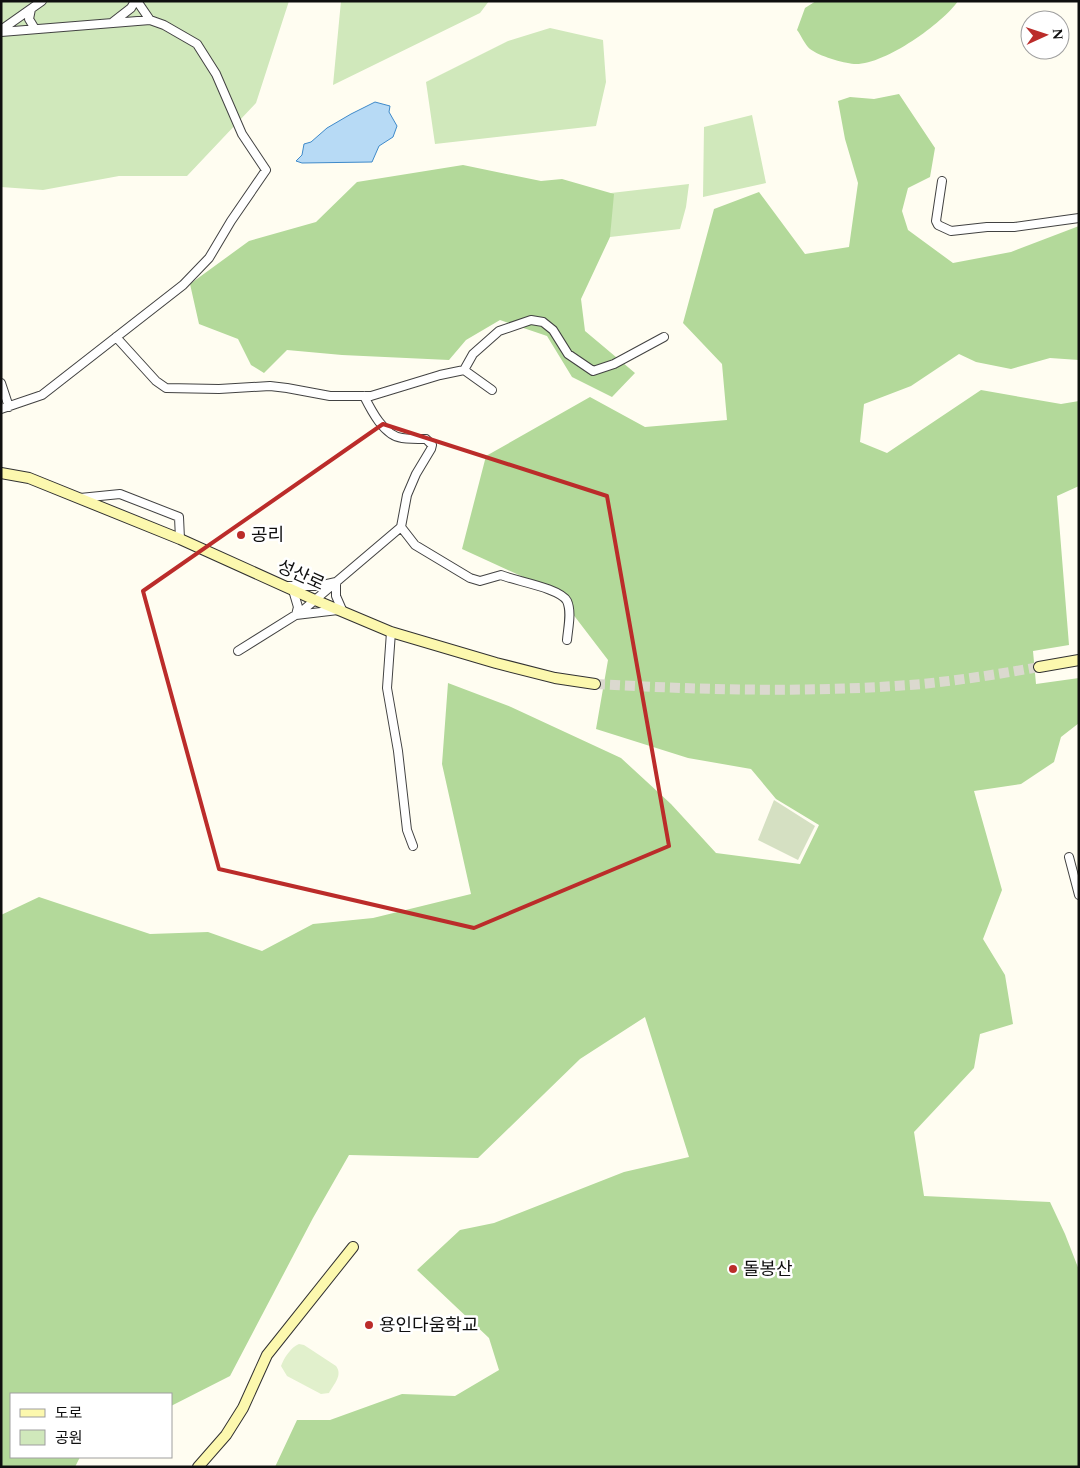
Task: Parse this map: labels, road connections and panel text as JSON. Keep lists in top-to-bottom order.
{
  "streets": {
    "main road": ["성산로"]
  },
  "places": ["공리", "돌봉산", "용인다움학교"],
  "legend": ["도로", "공원"],
  "north": "right"
}
